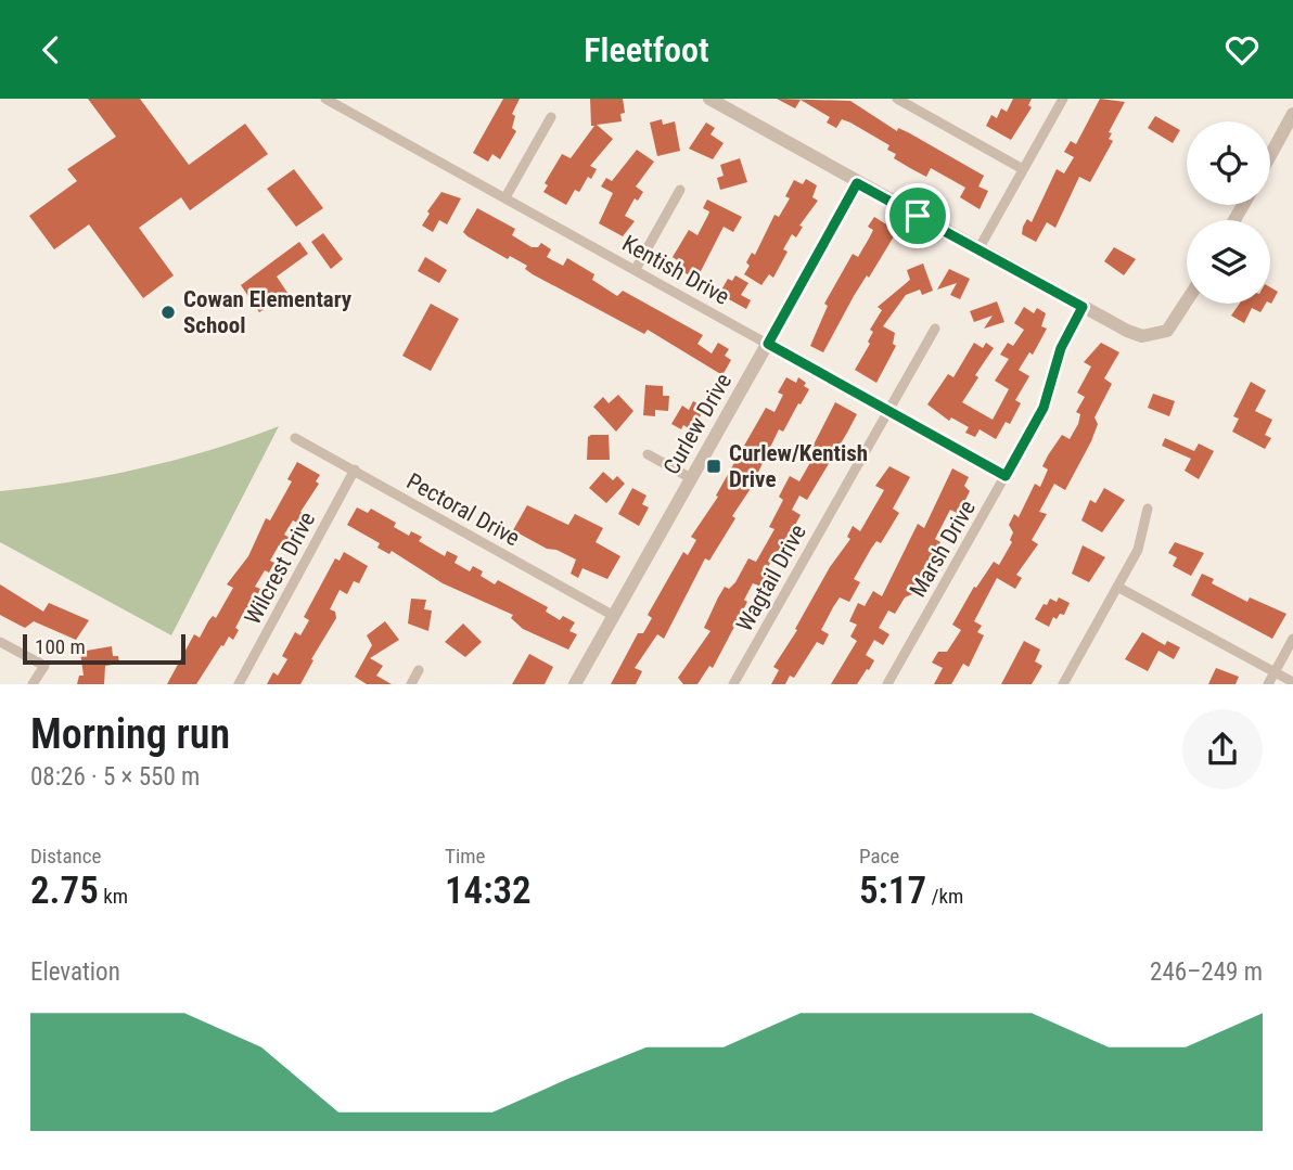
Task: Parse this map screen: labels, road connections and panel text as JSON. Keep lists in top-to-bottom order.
{
  "streets": {
    "street": [
      "Kentish Drive",
      "Curlew Drive",
      "Pectoral Drive",
      "Marsh Drive",
      "Wilcrest Drive",
      "Wagtail Drive"
    ]
  },
  "crossings": [
    ["Kentish Drive", "Curlew Drive"],
    ["Kentish Drive", "Marsh Drive"],
    ["Kentish Drive", "Wagtail Drive"],
    ["Curlew Drive", "Pectoral Drive"],
    ["Pectoral Drive", "Wilcrest Drive"]
  ],
  "places": {
    "other": ["Cowan Elementary School"],
    "transit": ["Curlew/Kentish Drive"]
  },
  "scale_bar": "100 m",
  "page": {
    "header": "Fleetfoot",
    "scale": "100 m",
    "heading": ["Morning run", "08:26 · 5 × 550 m"],
    "stats": [
      ["Distance", "2.75 km"],
      ["Time", "14:32"],
      ["Pace", "5:17 /km"]
    ],
    "chart": ["Elevation", "246–249 m"]
  }
}
